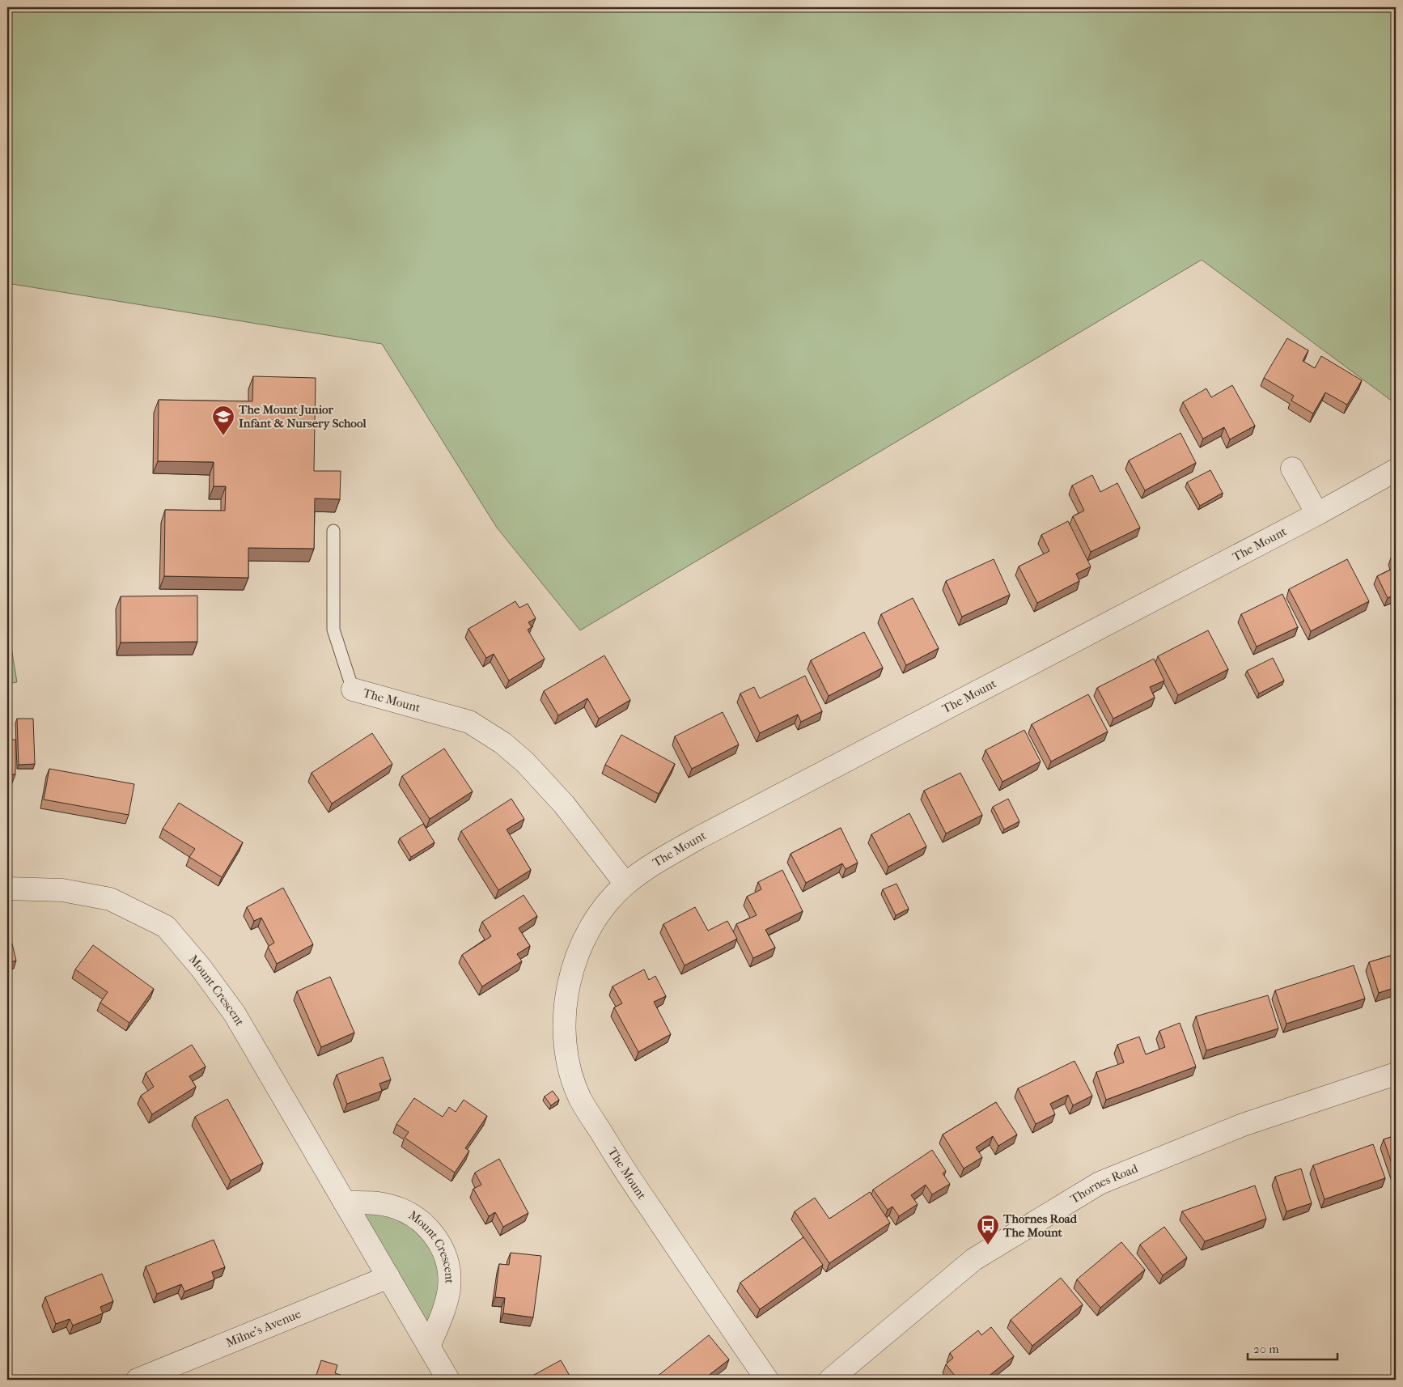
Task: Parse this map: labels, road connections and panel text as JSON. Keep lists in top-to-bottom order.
{
  "streets": {
    "street": [
      "The Mount",
      "Mount Crescent",
      "Thornes Road",
      "Milne's Avenue"
    ]
  },
  "crossings": [
    ["Mount Crescent", "Milne's Avenue"]
  ],
  "places": {
    "school or university": ["The Mount Junior Infant & Nursery School"],
    "bus stop": ["Thornes Road The Mount"]
  },
  "scale_bar": "20 m"
}
